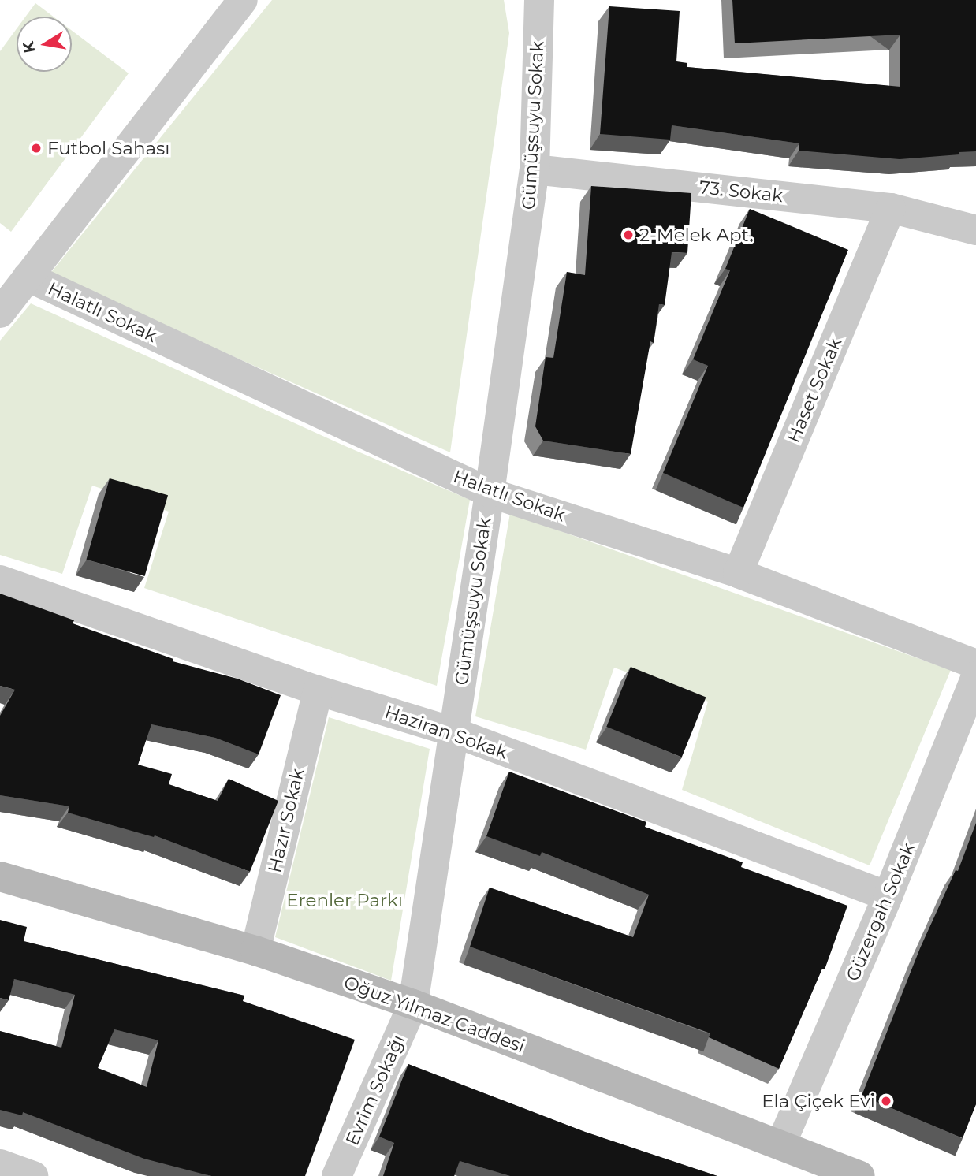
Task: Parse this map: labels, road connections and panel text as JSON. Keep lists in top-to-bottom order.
{
  "streets": {
    "main road": ["Oğuz Yılmaz Caddesi"],
    "street": [
      "Gümüşsuyu Sokak",
      "73. Sokak",
      "Halatlı Sokak",
      "Haset Sokak",
      "Haziran Sokak",
      "Hazır Sokak",
      "Güzergah Sokak",
      "Evrim Sokağı"
    ]
  },
  "crossings": [
    ["Gümüşsuyu Sokak", "73. Sokak"],
    ["Gümüşsuyu Sokak", "Halatlı Sokak"],
    ["Gümüşsuyu Sokak", "Haziran Sokak"],
    ["Gümüşsuyu Sokak", "Oğuz Yılmaz Caddesi"],
    ["Gümüşsuyu Sokak", "Evrim Sokağı"],
    ["73. Sokak", "Haset Sokak"],
    ["Halatlı Sokak", "Haset Sokak"],
    ["Haziran Sokak", "Hazır Sokak"],
    ["Haziran Sokak", "Güzergah Sokak"],
    ["Hazır Sokak", "Oğuz Yılmaz Caddesi"],
    ["Güzergah Sokak", "Oğuz Yılmaz Caddesi"],
    ["Oğuz Yılmaz Caddesi", "Evrim Sokağı"]
  ],
  "parks": ["Erenler Parkı"],
  "places": ["Futbol Sahası", "2-Melek Apt.", "Ela Çiçek Evi"],
  "north": "left"
}
